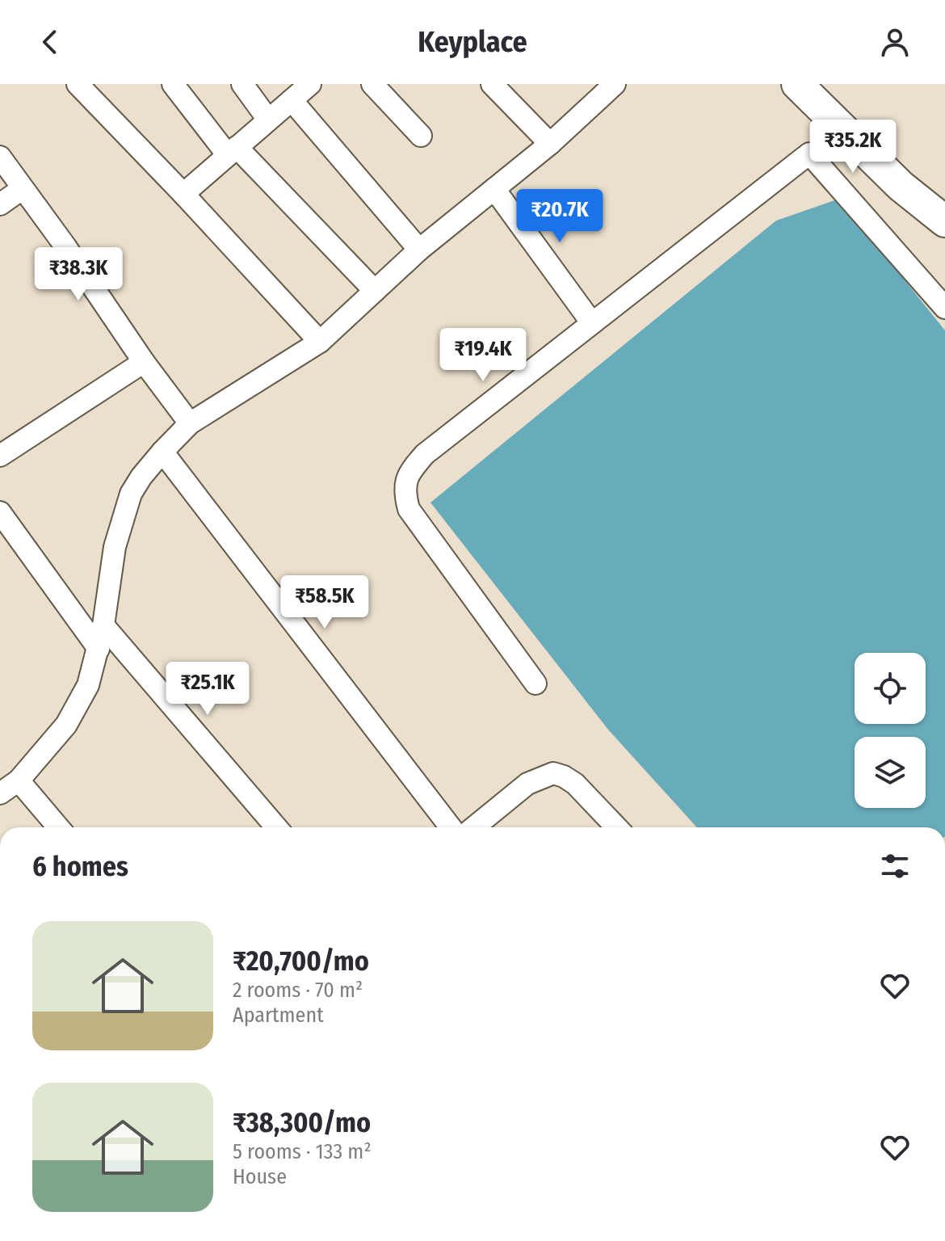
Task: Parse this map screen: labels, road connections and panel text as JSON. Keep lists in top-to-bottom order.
{
  "page": {
    "header": "Keyplace",
    "price": [
      "₹35.2K",
      "₹20.7K",
      "₹38.3K",
      "₹19.4K",
      "₹58.5K",
      "₹25.1K"
    ],
    "heading": "6 homes",
    "list": [
      {
        "name": "₹20,700/mo",
        "note": "2 rooms · 70 m² · Apartment"
      },
      {
        "name": "₹38,300/mo",
        "note": "5 rooms · 133 m² · House"
      }
    ]
  }
}
